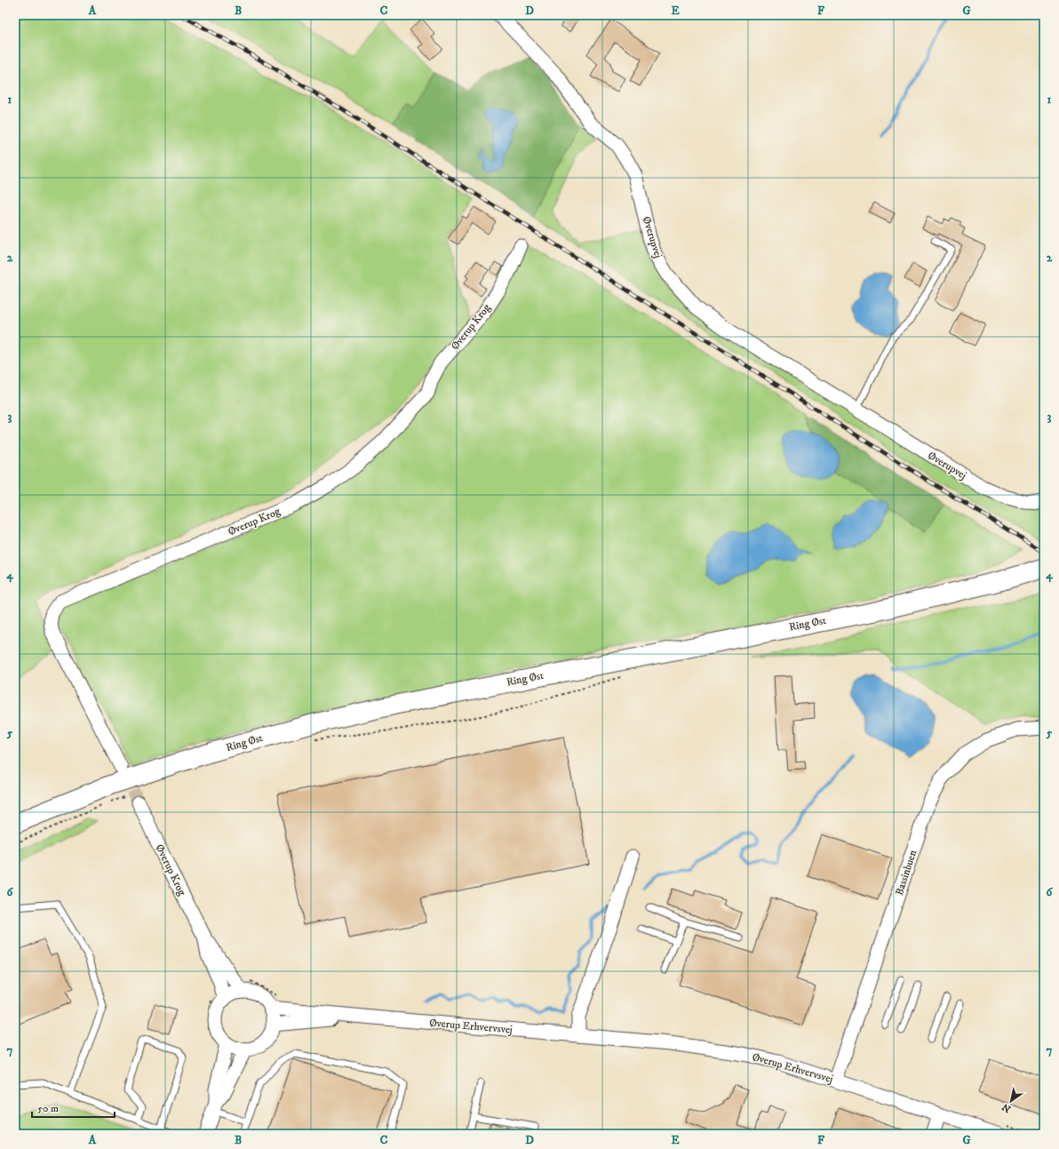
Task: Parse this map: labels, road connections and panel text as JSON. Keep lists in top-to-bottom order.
{
  "streets": {
    "main road": ["Ring Øst"],
    "street": [
      "Øverupvej",
      "Øverup Krog",
      "Bassinbuen",
      "Øverup Erhvervsvej"
    ]
  },
  "crossings": [
    ["Øverup Krog", "Øverup Erhvervsvej"],
    ["Bassinbuen", "Øverup Erhvervsvej"]
  ],
  "scale_bar": "50 m",
  "north": "bottom left",
  "grid": {
    "columns": [
      "A",
      "B",
      "C",
      "D",
      "E",
      "F",
      "G"
    ],
    "rows": [
      "1",
      "2",
      "3",
      "4",
      "5",
      "6",
      "7"
    ]
  }
}
